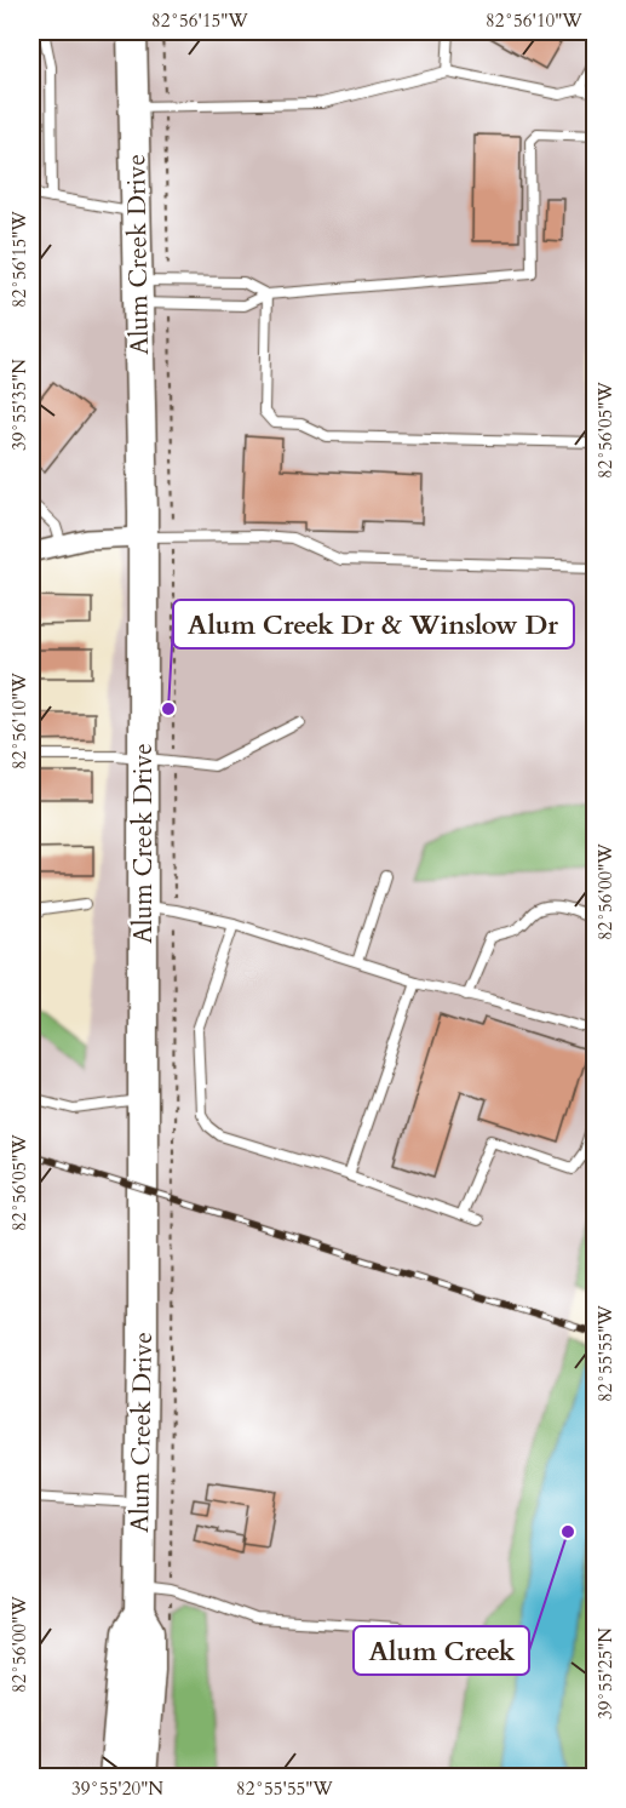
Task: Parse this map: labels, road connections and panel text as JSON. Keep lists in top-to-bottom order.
{
  "streets": {
    "main road": ["Alum Creek Drive"]
  },
  "places": ["Alum Creek Dr & Winslow Dr", "Alum Creek"],
  "coordinates": [
    "82°56'15\"W",
    "82°56'10\"W",
    "39°55'35\"N",
    "82°56'05\"W",
    "82°56'00\"W",
    "82°55'55\"W",
    "39°55'25\"N",
    "39°55'20\"N"
  ]
}
